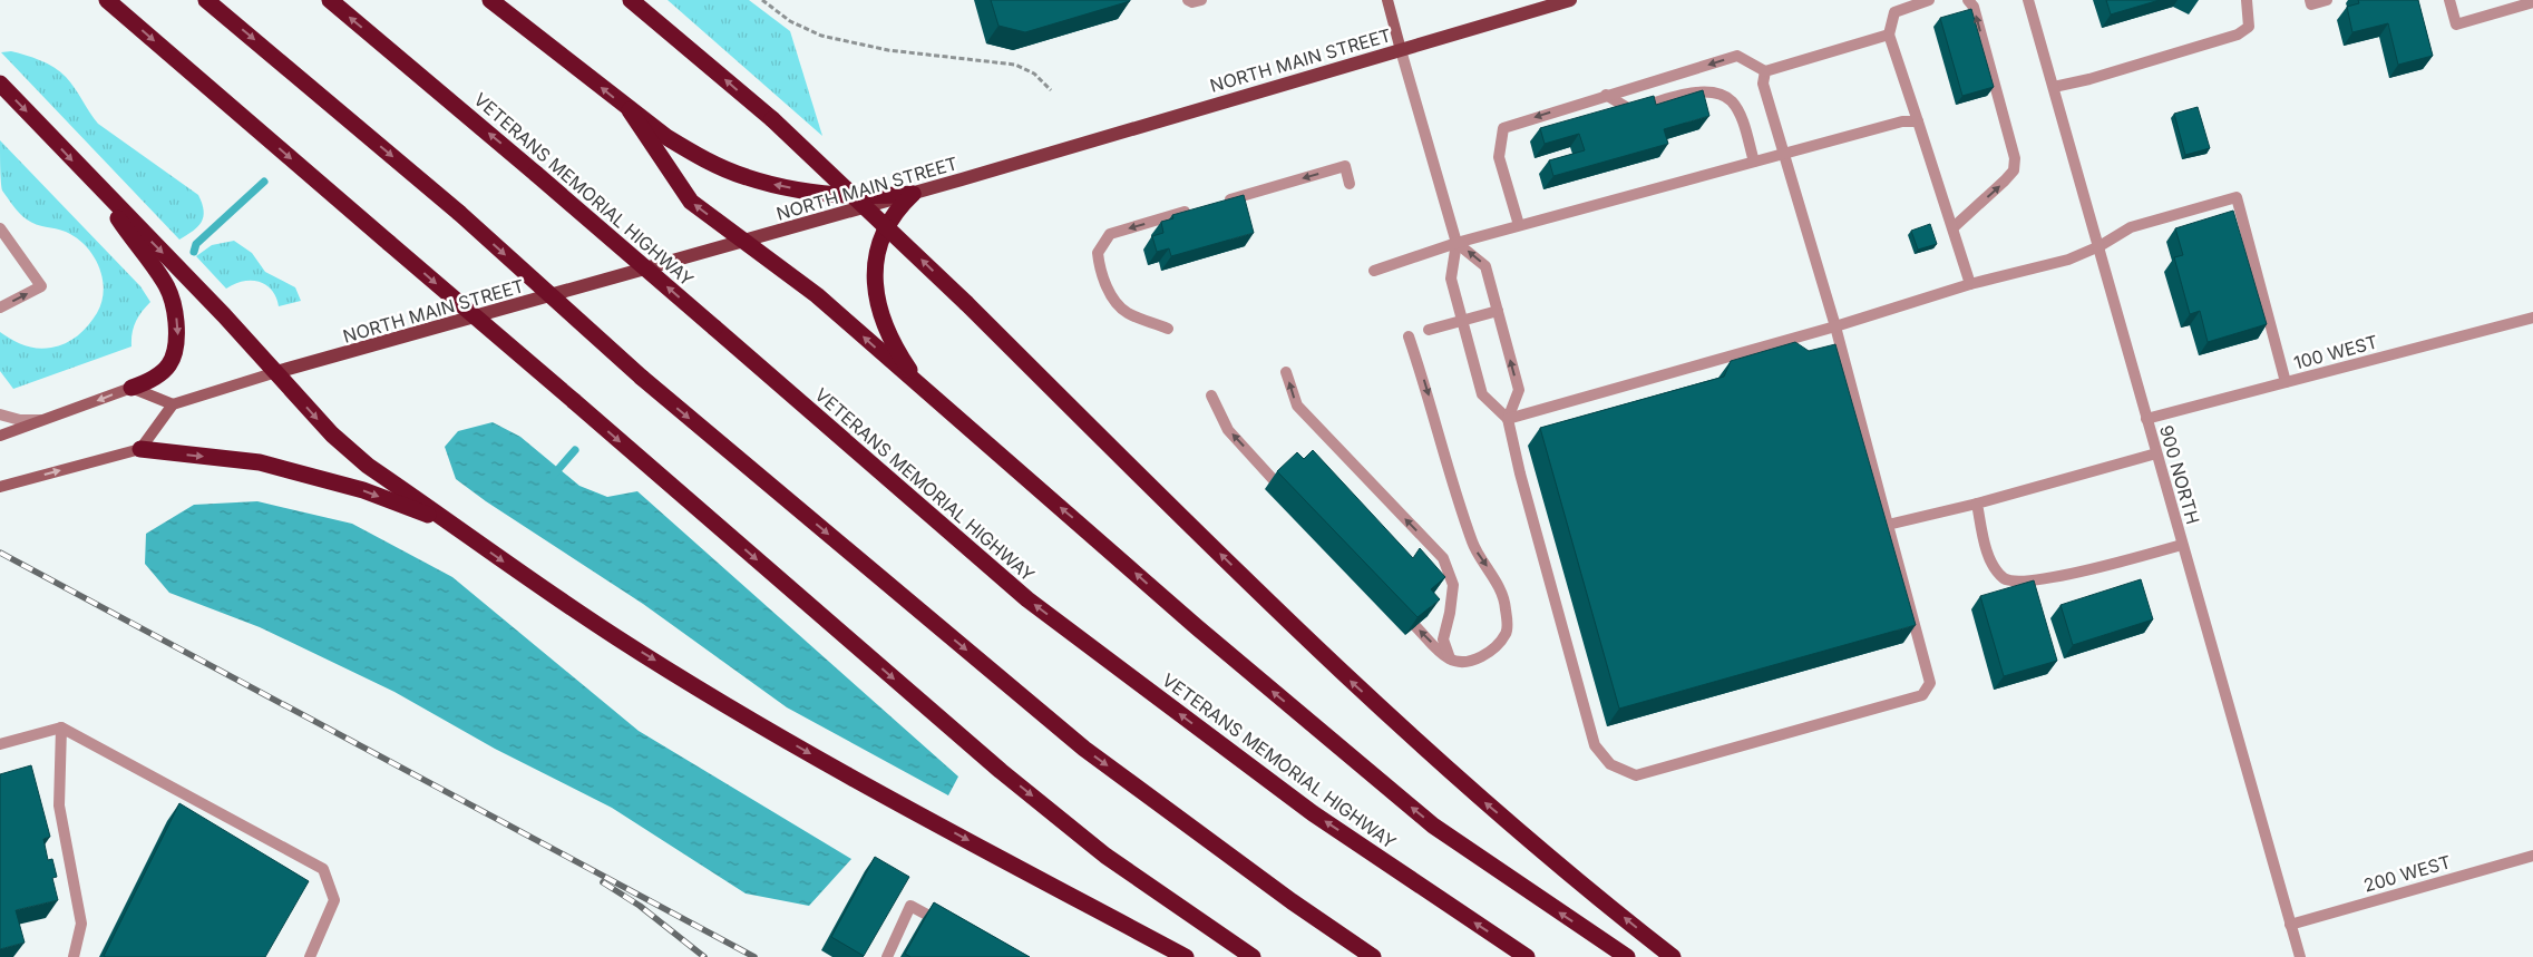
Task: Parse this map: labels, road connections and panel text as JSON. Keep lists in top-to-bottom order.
{
  "streets": {
    "highway": ["VETERANS MEMORIAL HIGHWAY"],
    "main road": ["NORTH MAIN STREET"],
    "street": ["100 WEST", "900 NORTH", "200 WEST"]
  },
  "crossings": [
    ["100 WEST", "900 NORTH"],
    ["900 NORTH", "200 WEST"]
  ]
}
